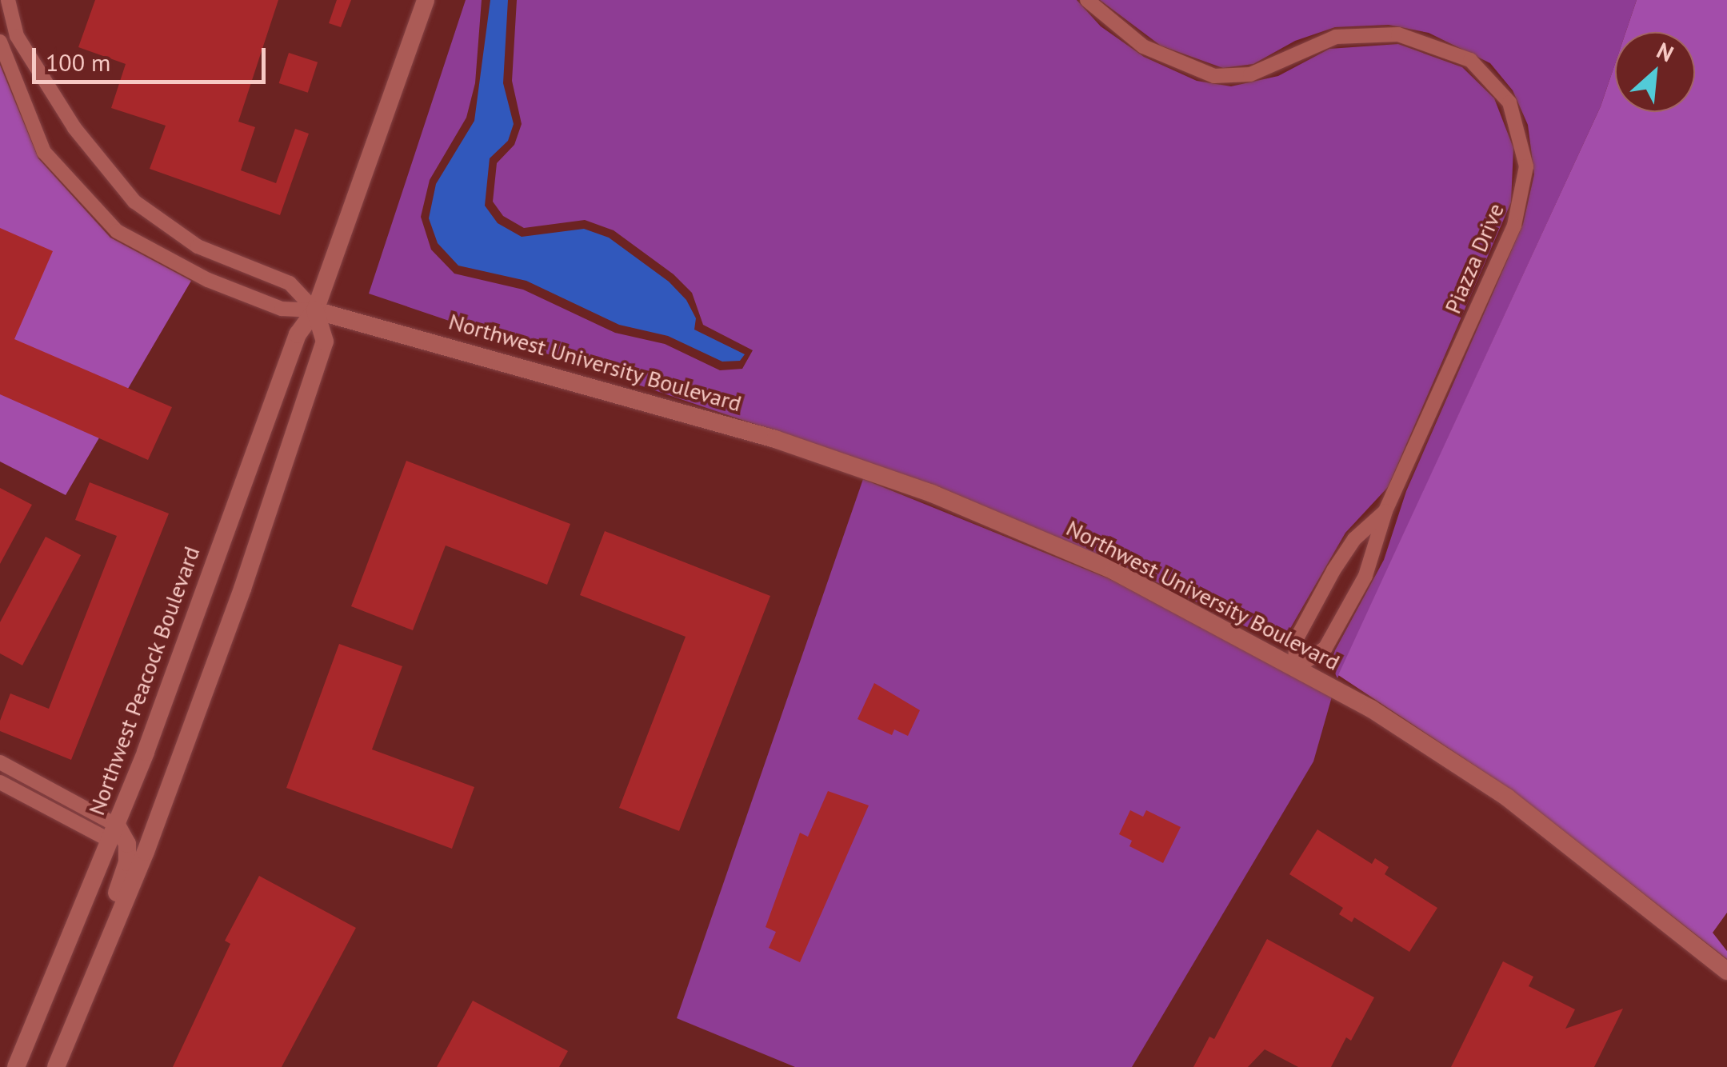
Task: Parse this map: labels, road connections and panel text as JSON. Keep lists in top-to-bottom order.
{
  "streets": {
    "street": ["Piazza Drive", "Northwest University Boulevard", "Northwest Peacock Boulevard"]
  },
  "crossings": [
    ["Piazza Drive", "Northwest University Boulevard"],
    ["Northwest University Boulevard", "Northwest Peacock Boulevard"]
  ],
  "scale_bar": "100 m",
  "north": "top right"
}
